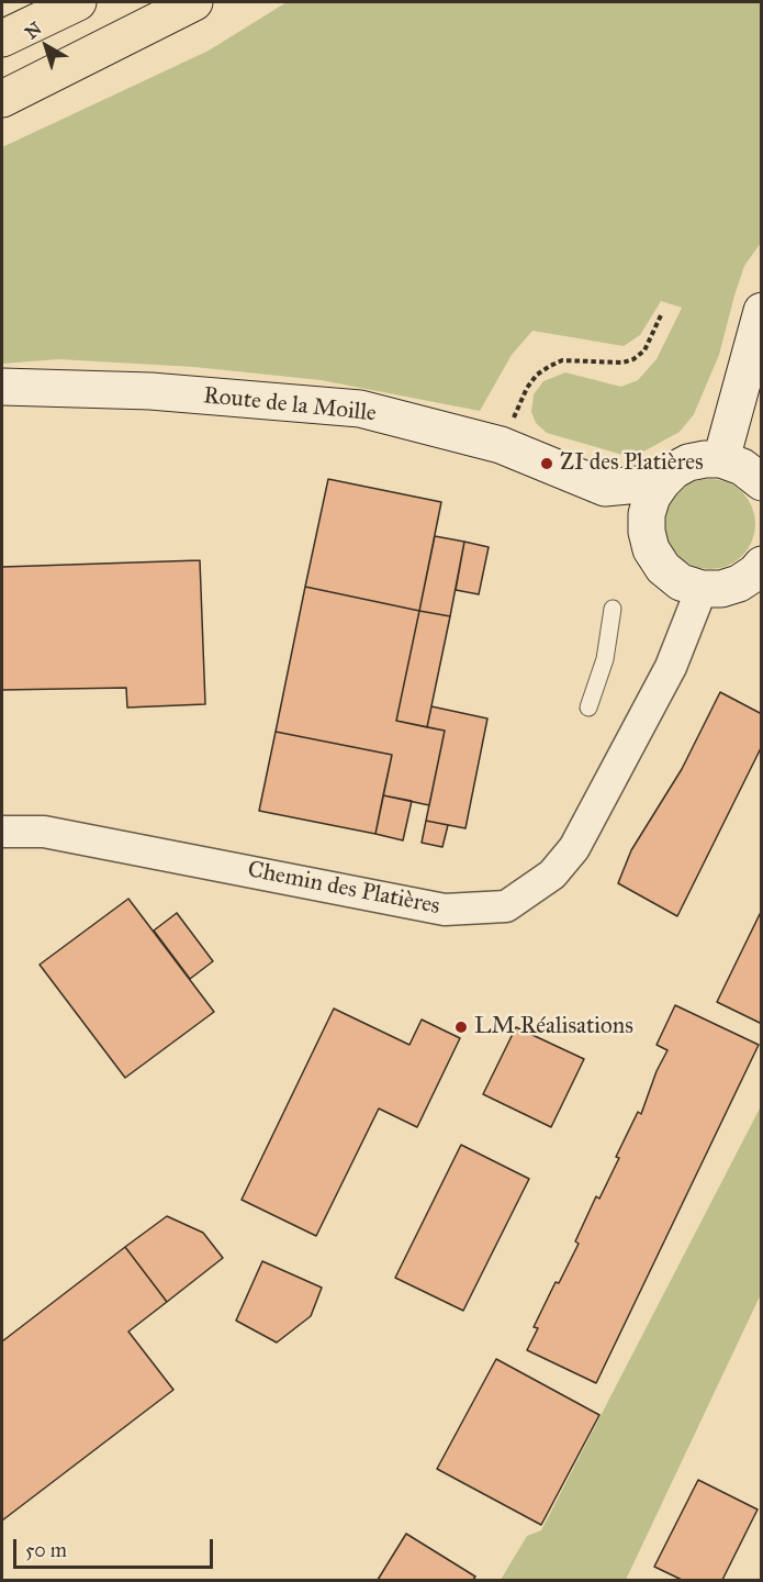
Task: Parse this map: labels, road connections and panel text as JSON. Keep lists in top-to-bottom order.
{
  "streets": {
    "street": ["Route de la Moille", "Chemin des Platières"]
  },
  "crossings": [
    ["Route de la Moille", "Chemin des Platières"]
  ],
  "places": ["ZI des Platières", "LM Réalisations"],
  "scale_bar": "50 m",
  "north": "top left"
}
